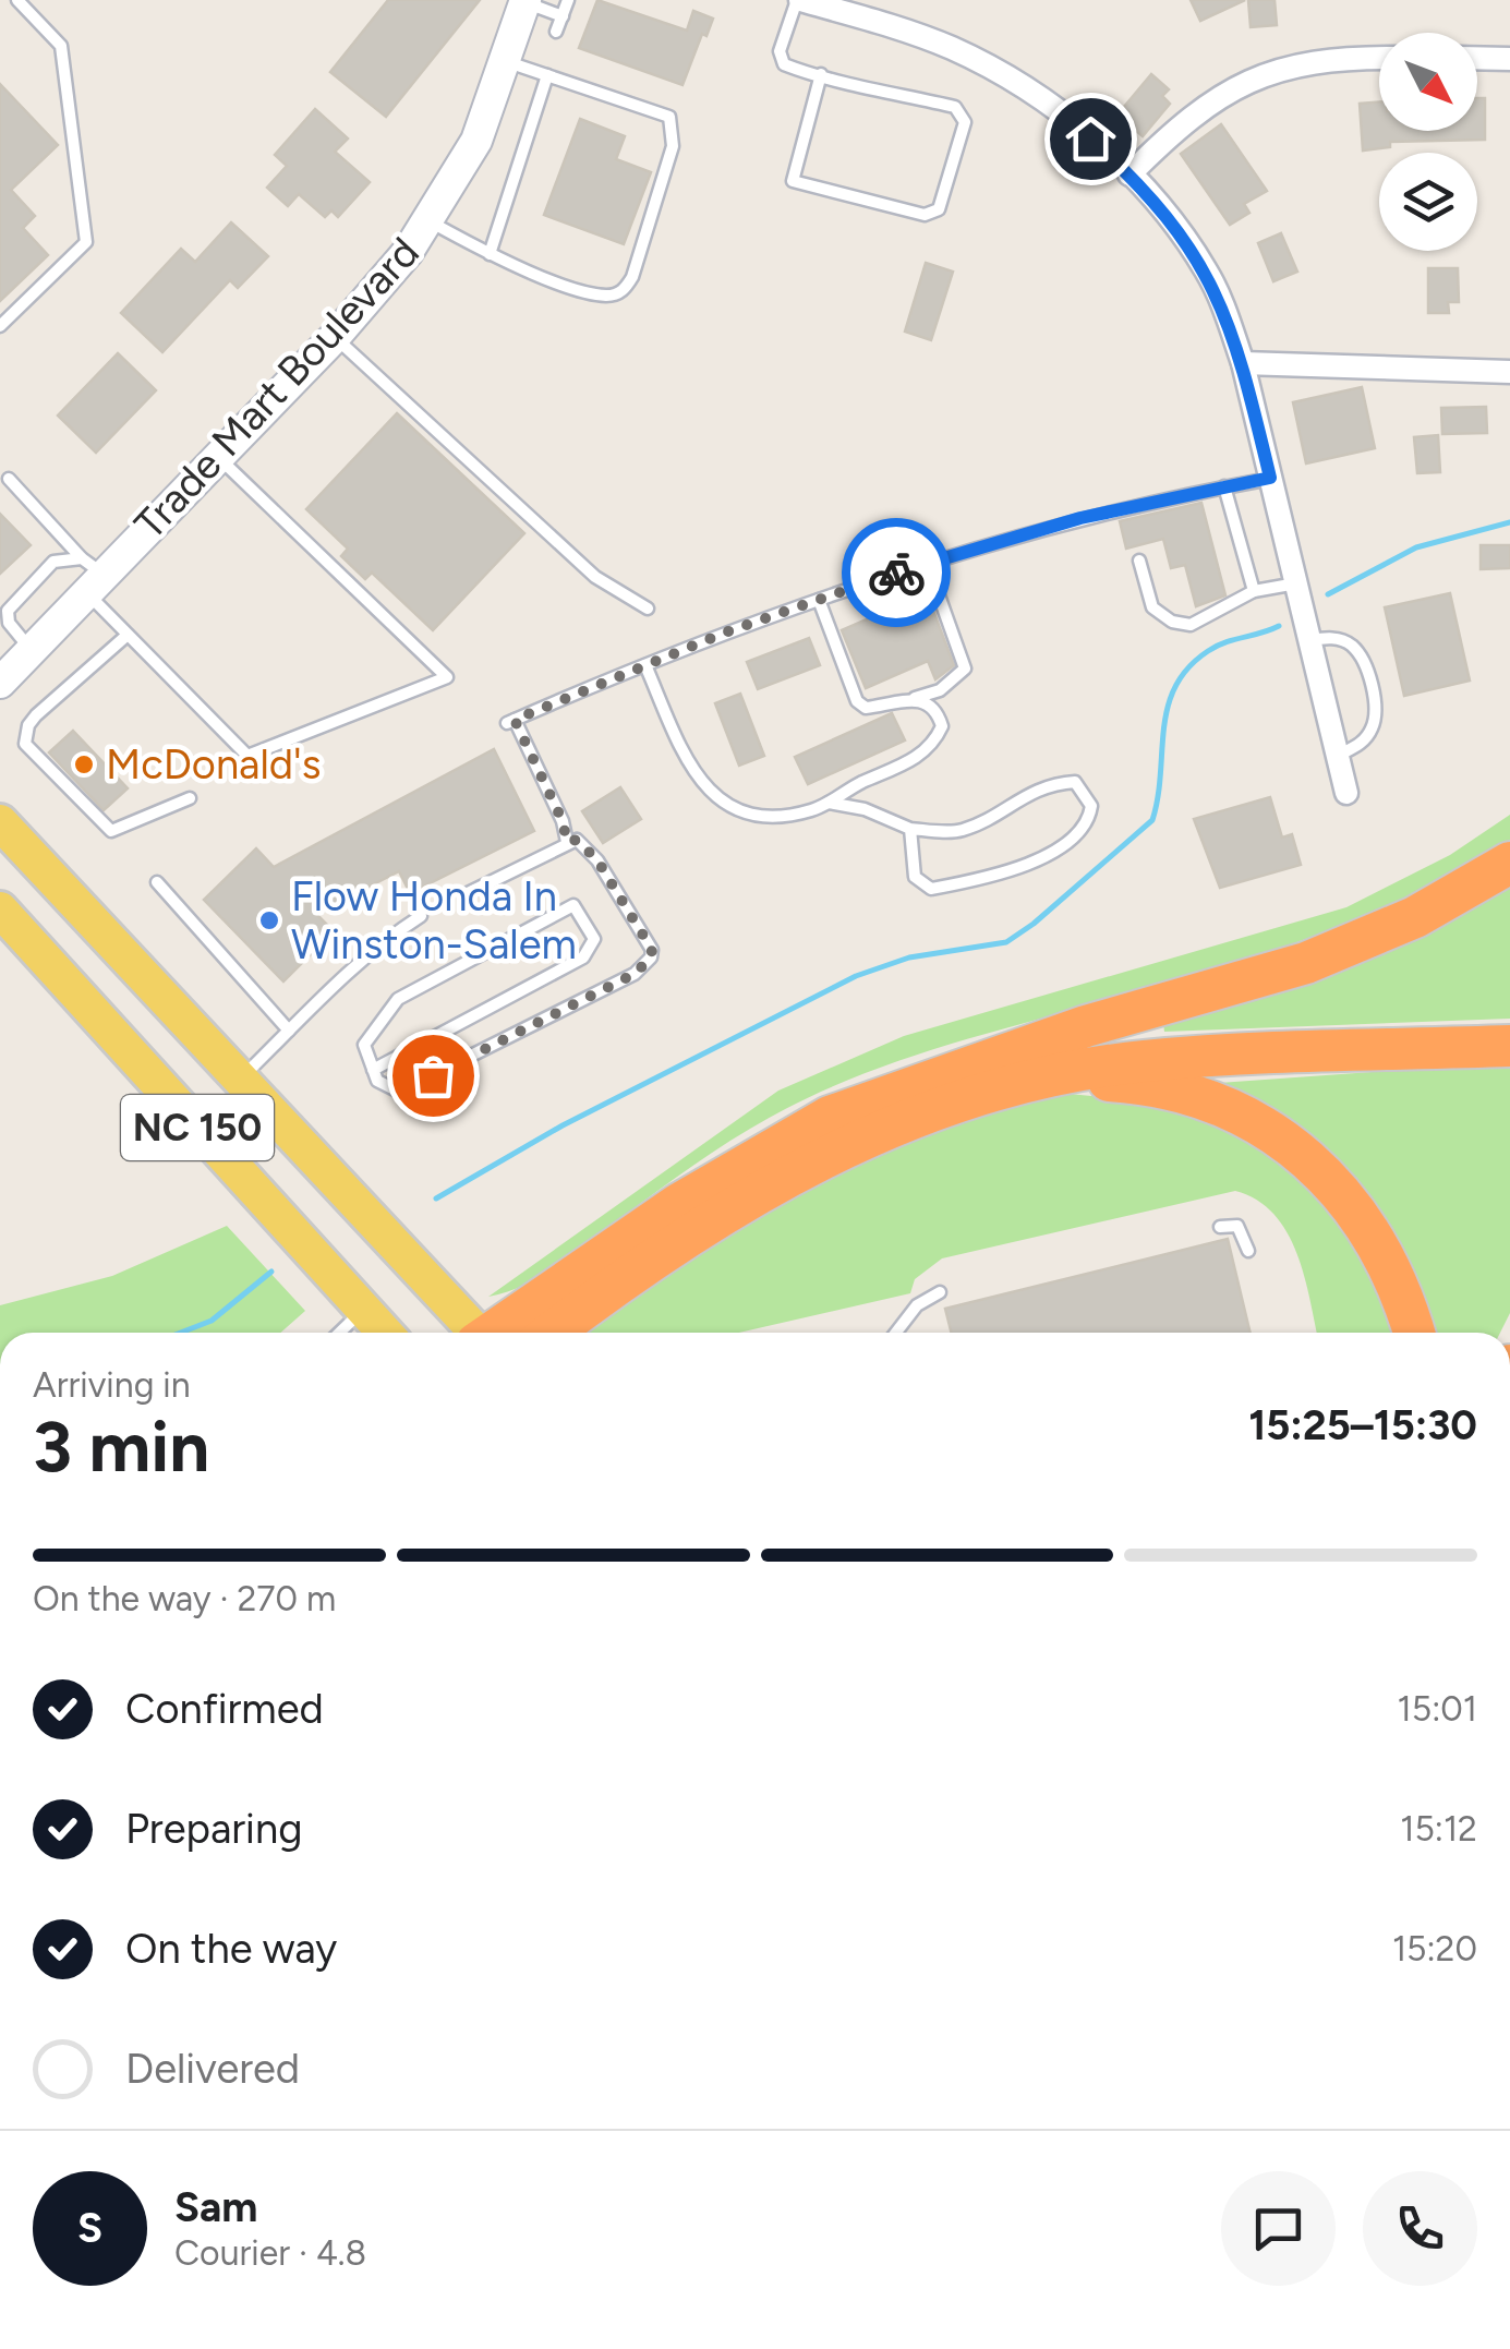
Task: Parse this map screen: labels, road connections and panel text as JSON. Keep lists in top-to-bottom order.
{
  "streets": {
    "main road": ["NC 150"],
    "street": ["Trade Mart Boulevard"]
  },
  "places": ["McDonald's", "Flow Honda In Winston-Salem"],
  "north": "bottom right",
  "page": {
    "heading": ["3 min", "Arriving in", "15:25–15:30"],
    "panel": ["Sam", "Courier · 4.8"],
    "bar": "On the way · 270 m",
    "list": [
      ["Confirmed", "15:01"],
      ["Preparing", "15:12"],
      ["On the way", "15:20"],
      "Delivered"
    ],
    "round": "S"
  }
}
